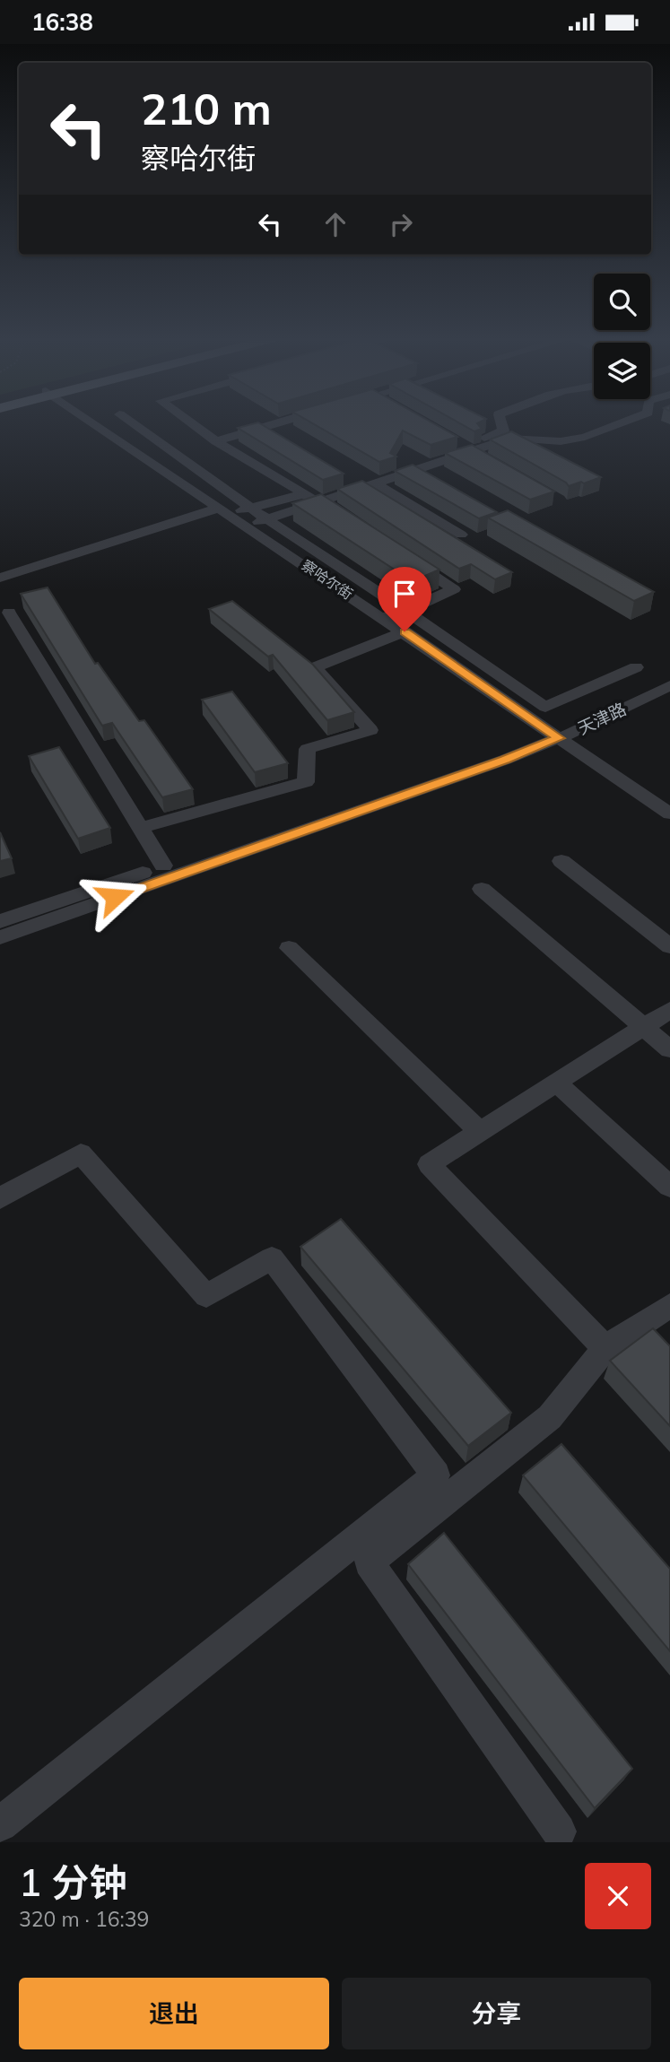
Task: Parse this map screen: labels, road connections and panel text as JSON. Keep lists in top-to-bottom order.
{
  "streets": {
    "street": ["察哈尔街", "天津路"]
  },
  "crossings": [
    ["察哈尔街", "天津路"]
  ],
  "page": {
    "status": "16:38",
    "turn": ["210 m", "察哈尔街"],
    "heading": ["1 分钟", "320 m · 16:39"],
    "buttons": ["退出", "分享"]
  }
}
